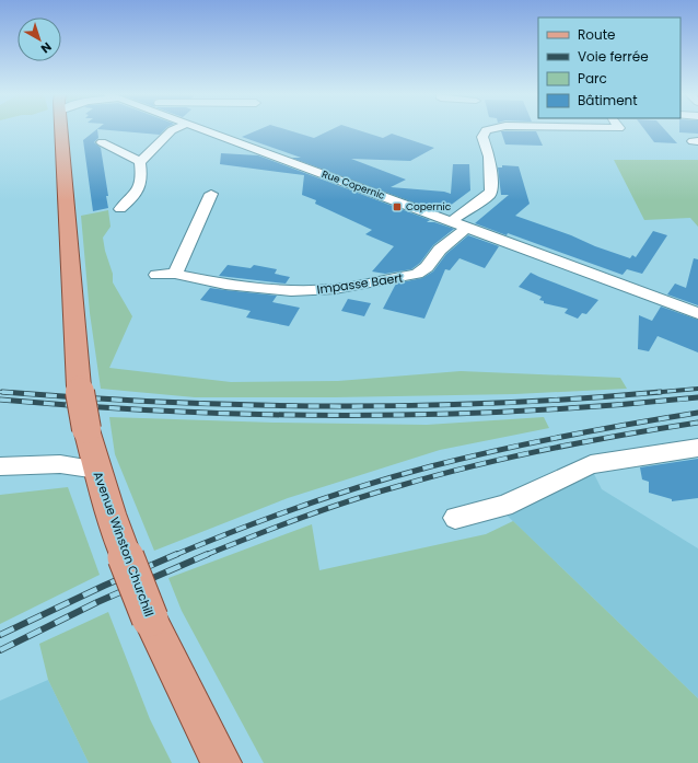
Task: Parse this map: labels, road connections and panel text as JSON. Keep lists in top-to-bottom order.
{
  "streets": {
    "main road": ["Avenue Winston Churchill"],
    "street": ["Rue Copernic", "Impasse Baert"]
  },
  "crossings": [
    ["Rue Copernic", "Impasse Baert"]
  ],
  "places": {
    "transit": ["Copernic"]
  },
  "legend": [
    "Route",
    "Voie ferrée",
    "Parc",
    "Bâtiment"
  ],
  "north": "bottom right"
}
